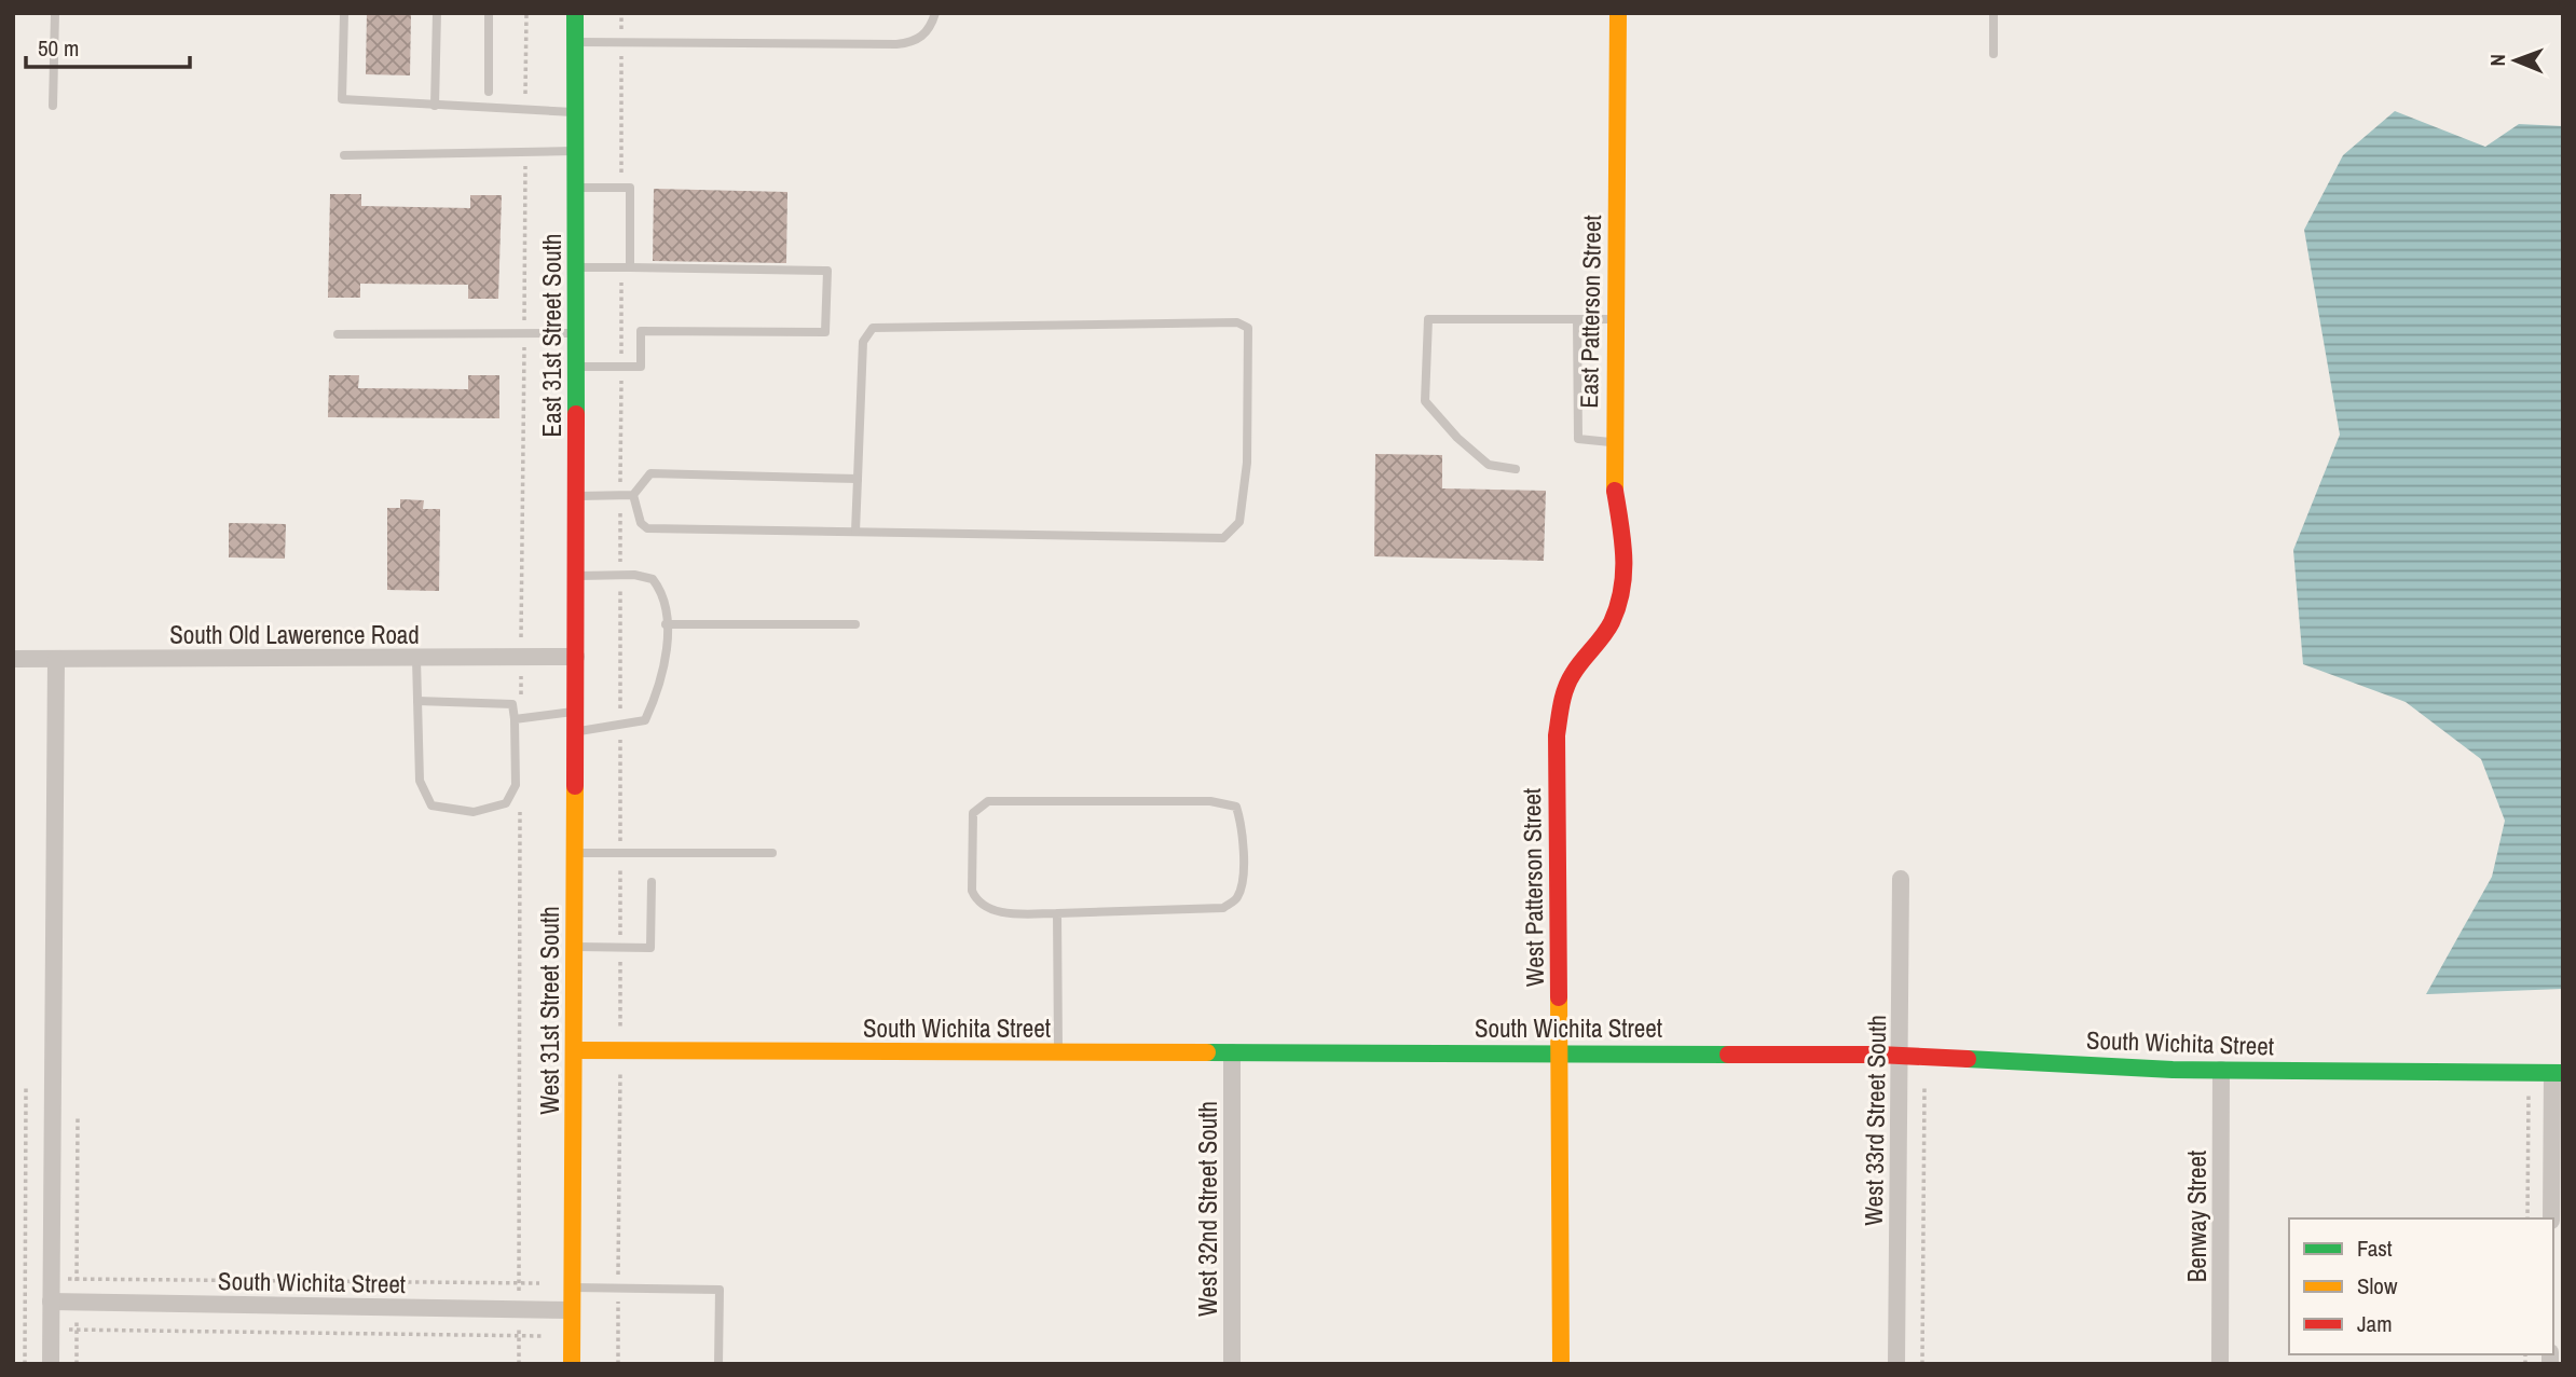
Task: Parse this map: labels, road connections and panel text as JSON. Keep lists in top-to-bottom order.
{
  "streets": {
    "street": [
      "East Patterson Street",
      "East 31st Street South",
      "South Old Lawerence Road",
      "West Patterson Street",
      "West 31st Street South",
      "South Wichita Street",
      "West 33rd Street South",
      "West 32nd Street South",
      "Benway Street"
    ]
  },
  "crossings": [
    ["East Patterson Street", "West Patterson Street"],
    ["East 31st Street South", "South Old Lawerence Road"],
    ["East 31st Street South", "West 31st Street South"],
    ["South Old Lawerence Road", "West 31st Street South"],
    ["West Patterson Street", "South Wichita Street"],
    ["West 31st Street South", "South Wichita Street"],
    ["South Wichita Street", "West 33rd Street South"],
    ["South Wichita Street", "West 32nd Street South"],
    ["South Wichita Street", "Benway Street"]
  ],
  "legend": ["Fast", "Slow", "Jam"],
  "scale_bar": "50 m",
  "north": "left"
}
